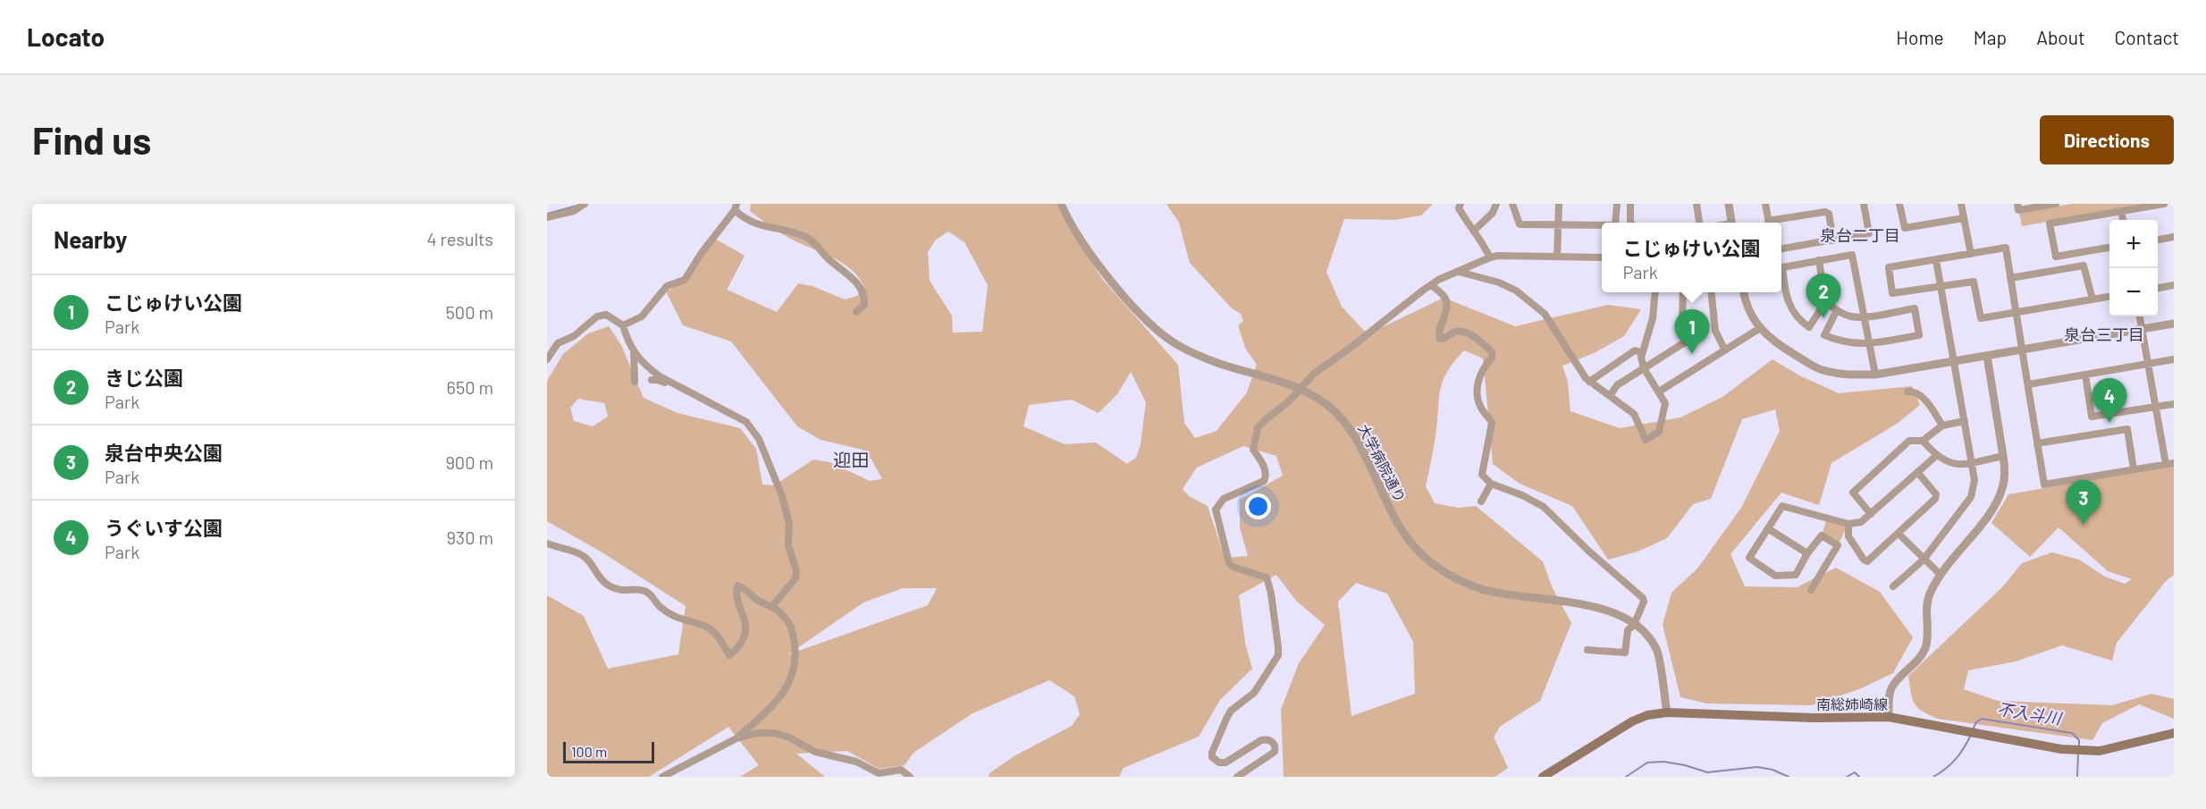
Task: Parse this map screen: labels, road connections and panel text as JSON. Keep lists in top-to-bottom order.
{
  "streets": {
    "main road": ["南総姉崎線"],
    "street": ["大学病院通り"]
  },
  "crossings": [
    ["大学病院通り", "南総姉崎線"]
  ],
  "districts": ["泉台二丁目", "泉台三丁目", "迎田"],
  "water": ["不入斗川"],
  "scale_bar": "100 m",
  "page": {
    "header": "Locato",
    "nav": [
      "Home",
      "Map",
      "About",
      "Contact"
    ],
    "buttons": "Directions",
    "title": "Find us",
    "heading": ["Nearby", "4 results"],
    "map_buttons": ["+", "−"],
    "popup": ["こじゅけい公園", "Park"],
    "list": [
      {
        "mark": "1",
        "name": "こじゅけい公園",
        "note": "Park",
        "value": "500 m"
      },
      {
        "mark": "2",
        "name": "きじ公園",
        "note": "Park",
        "value": "650 m"
      },
      {
        "mark": "3",
        "name": "泉台中央公園",
        "note": "Park",
        "value": "900 m"
      },
      {
        "mark": "4",
        "name": "うぐいす公園",
        "note": "Park",
        "value": "930 m"
      }
    ],
    "pins": [
      "2",
      "1",
      "4",
      "3"
    ],
    "scale": "100 m"
  }
}
